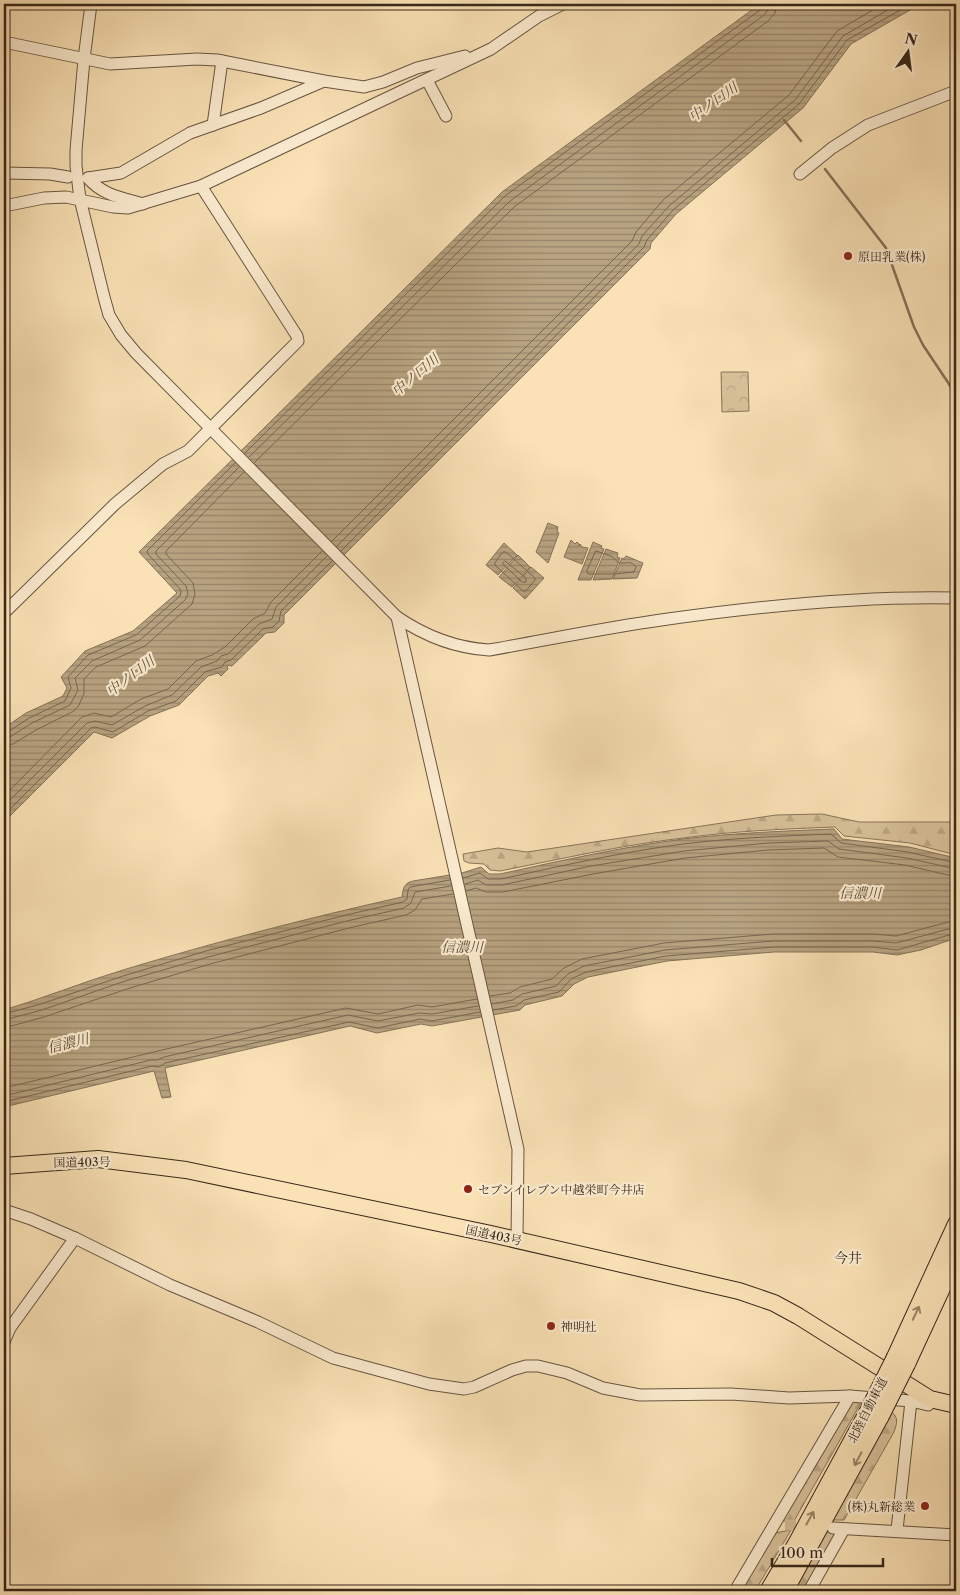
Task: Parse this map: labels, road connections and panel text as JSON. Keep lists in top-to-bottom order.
{
  "streets": {
    "highway": ["国道403号", "北陸自動車道"]
  },
  "districts": ["今井"],
  "water": ["中ノ口川", "信濃川"],
  "places": [
    "原田乳業(株)",
    "セブンイレブン中越栄町今井店",
    "神明社",
    "(株)丸新総業"
  ],
  "scale_bar": "100 m",
  "north": "top"
}
